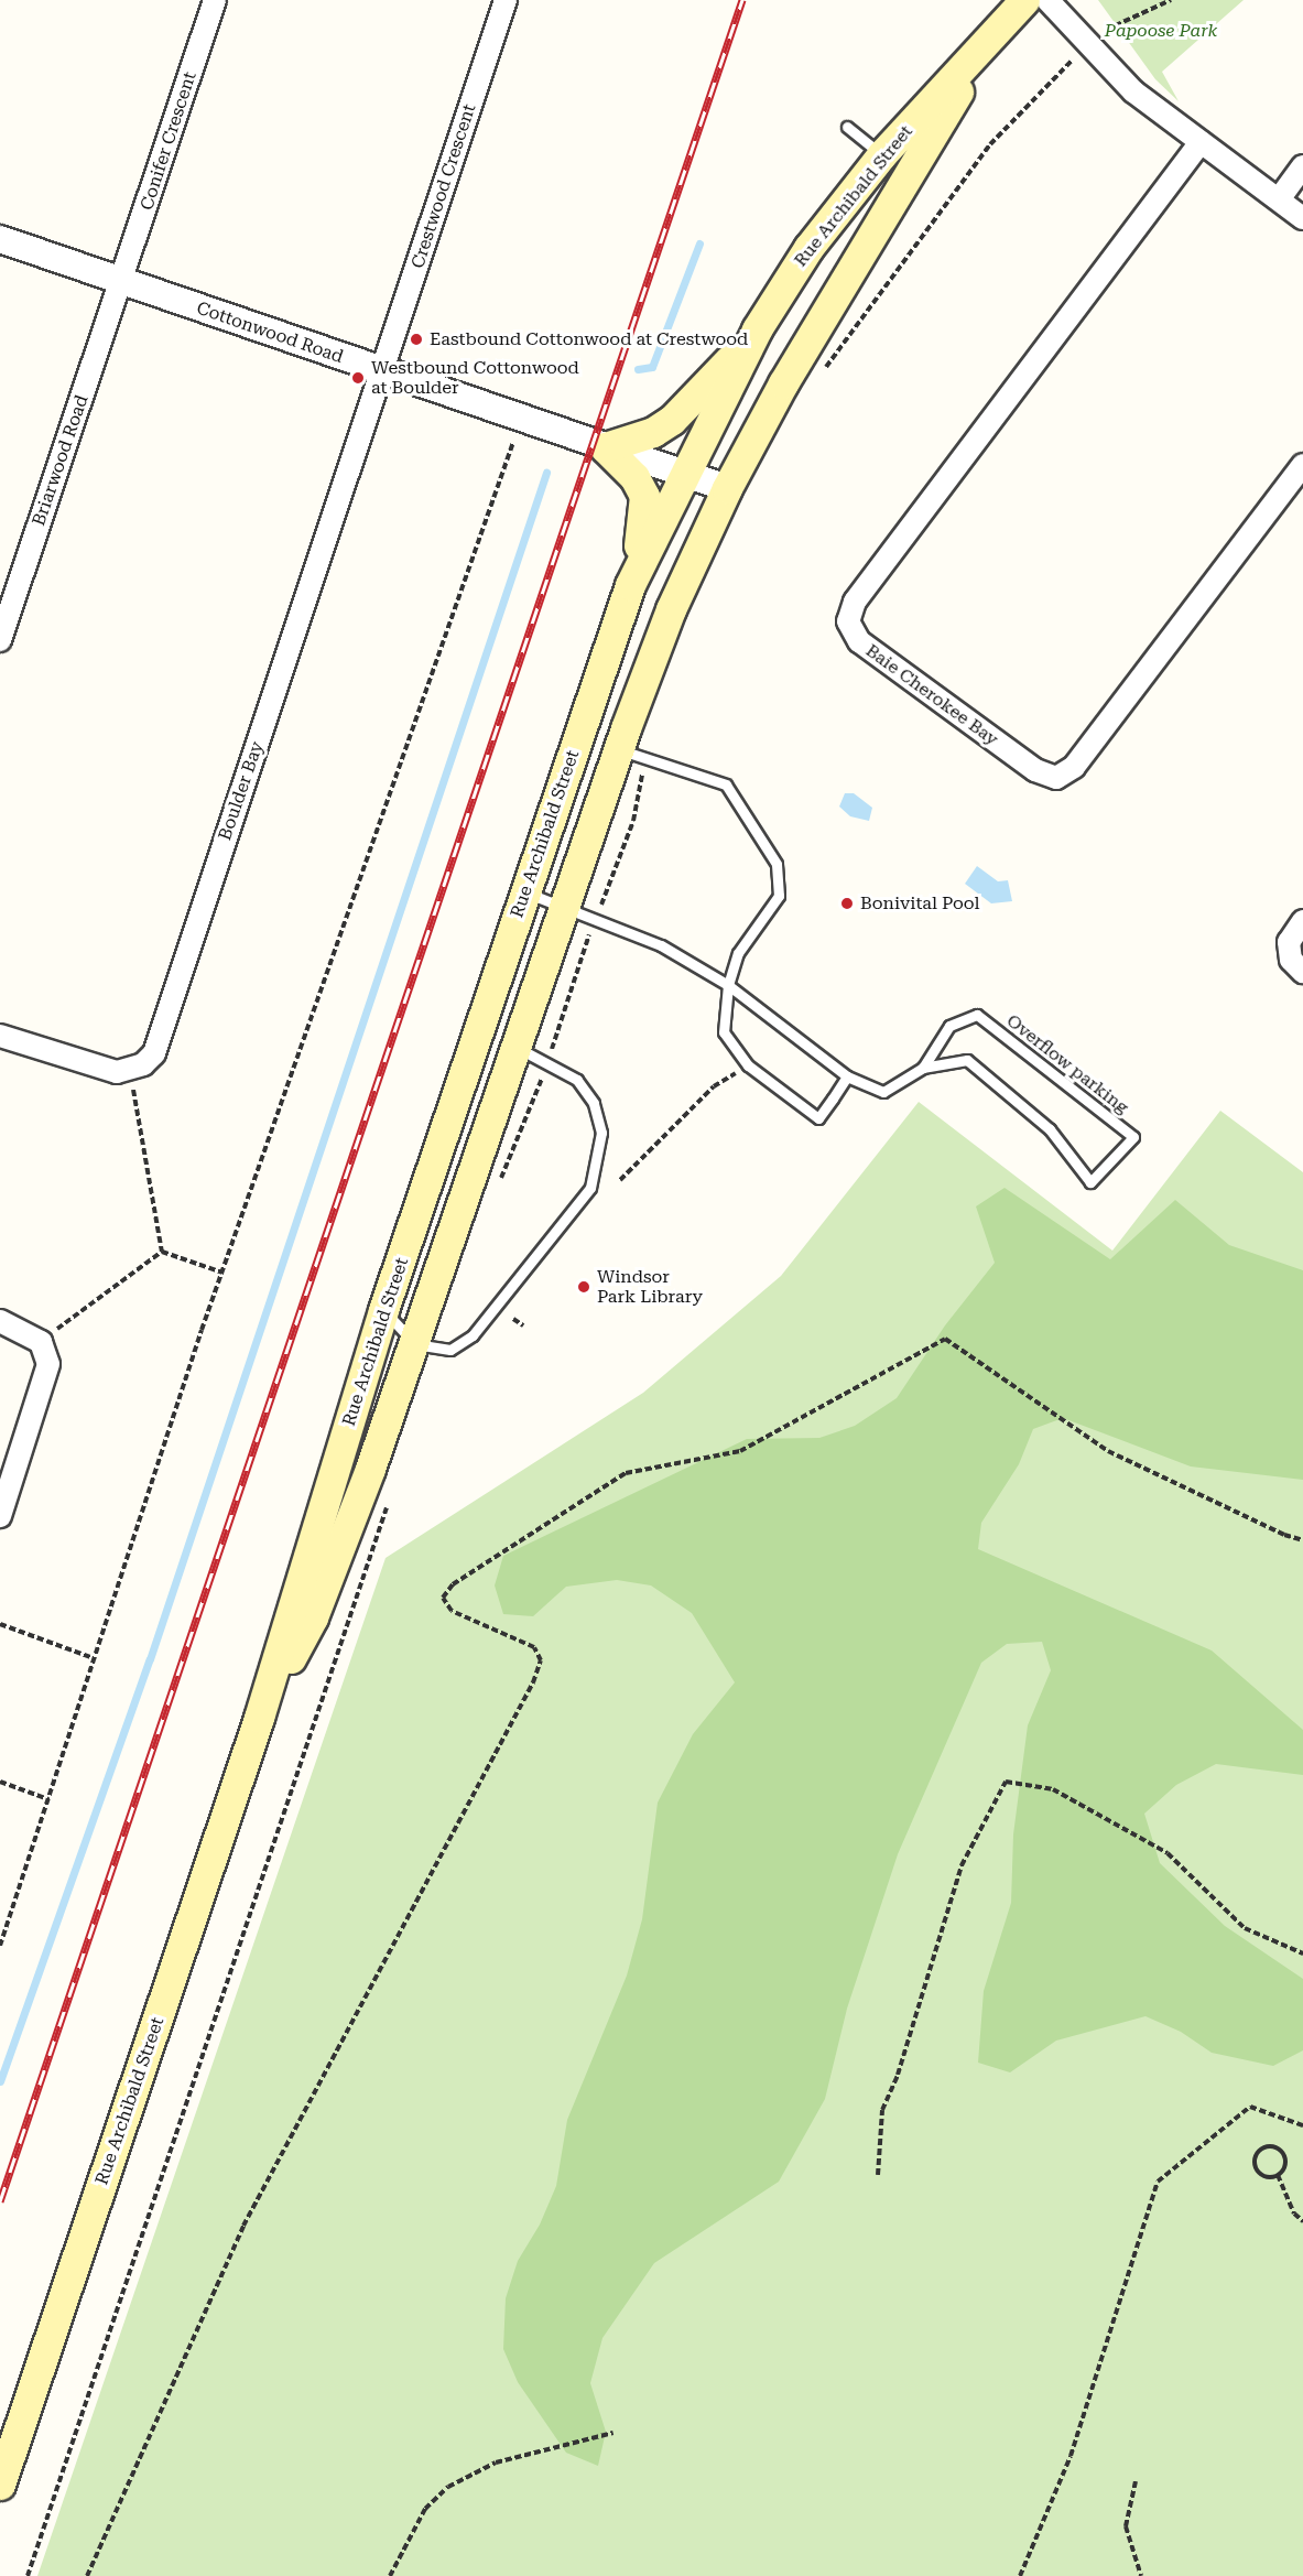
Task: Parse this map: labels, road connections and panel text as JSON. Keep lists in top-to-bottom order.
{
  "streets": {
    "main road": ["Rue Archibald Street"],
    "street": [
      "Conifer Crescent",
      "Crestwood Crescent",
      "Cottonwood Road",
      "Briarwood Road",
      "Baie Cherokee Bay",
      "Boulder Bay"
    ],
    "lane": ["Overflow parking"]
  },
  "crossings": [
    ["Conifer Crescent", "Cottonwood Road"],
    ["Conifer Crescent", "Briarwood Road"],
    ["Crestwood Crescent", "Cottonwood Road"],
    ["Crestwood Crescent", "Boulder Bay"],
    ["Rue Archibald Street", "Cottonwood Road"],
    ["Cottonwood Road", "Briarwood Road"],
    ["Cottonwood Road", "Boulder Bay"]
  ],
  "parks": ["Papoose Park"],
  "places": [
    "Eastbound Cottonwood at Crestwood",
    "Westbound Cottonwood at Boulder",
    "Bonivital Pool",
    "Windsor Park Library"
  ]
}
